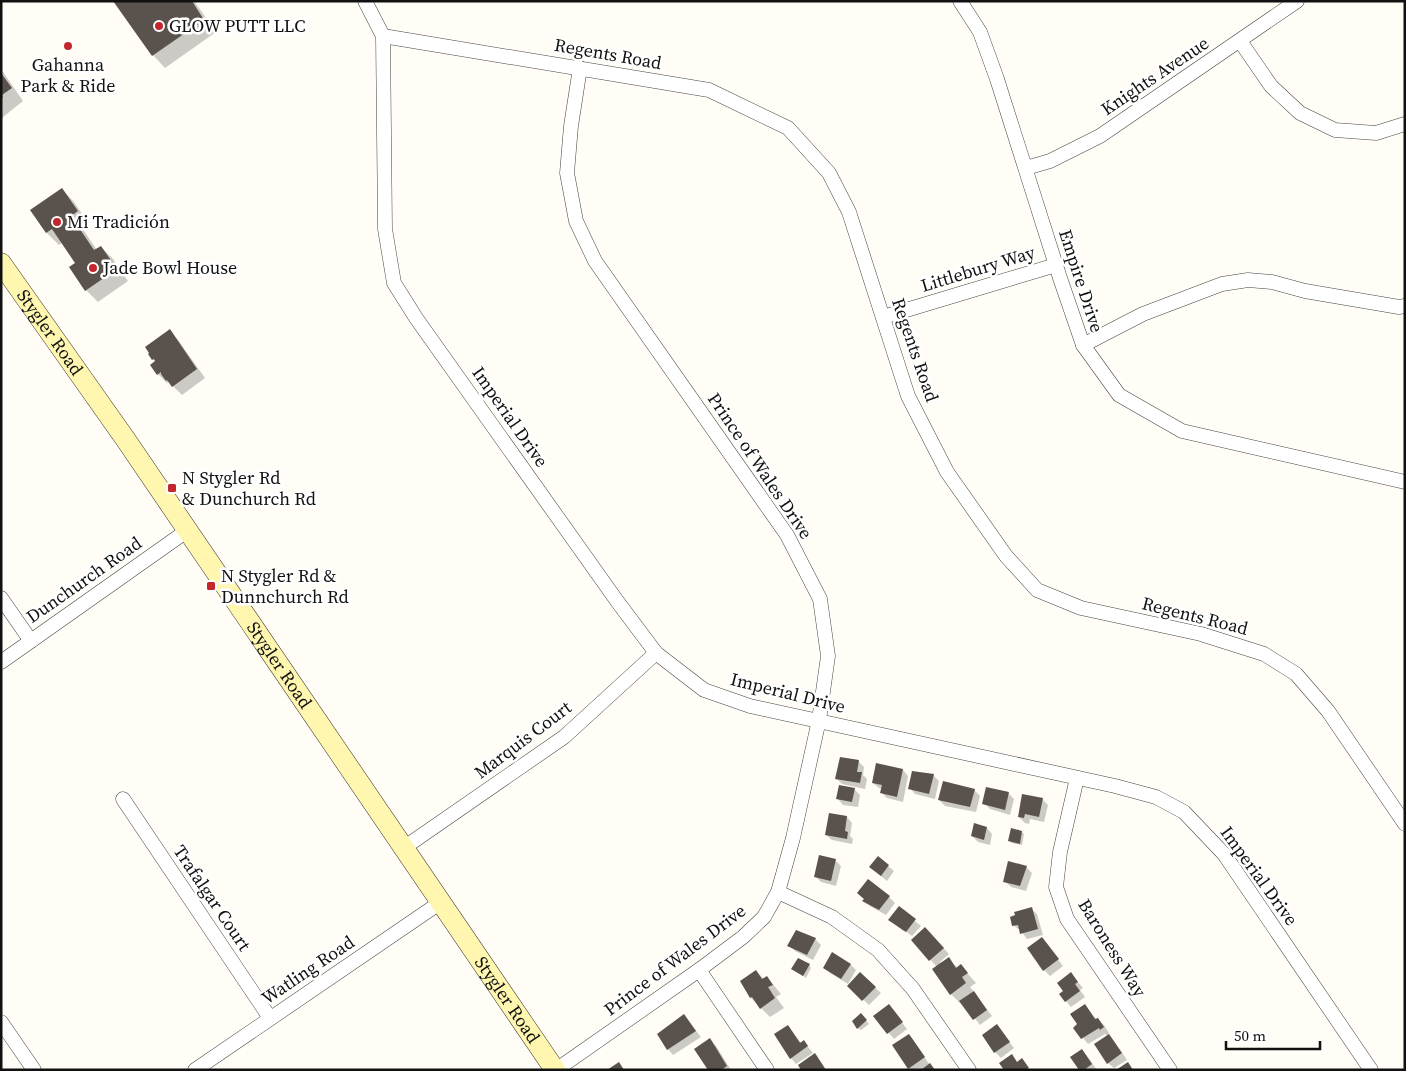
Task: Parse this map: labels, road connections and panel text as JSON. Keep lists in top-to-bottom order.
{
  "streets": {
    "main road": ["Stygler Road"],
    "street": [
      "Regents Road",
      "Knights Avenue",
      "Littlebury Way",
      "Empire Drive",
      "Imperial Drive",
      "Prince of Wales Drive",
      "Dunchurch Road",
      "Marquis Court",
      "Trafalgar Court",
      "Baroness Way",
      "Watling Road"
    ]
  },
  "crossings": [
    ["Regents Road", "Littlebury Way"],
    ["Regents Road", "Imperial Drive"],
    ["Regents Road", "Prince of Wales Drive"],
    ["Knights Avenue", "Empire Drive"],
    ["Littlebury Way", "Empire Drive"],
    ["Stygler Road", "Prince of Wales Drive"],
    ["Stygler Road", "Dunchurch Road"],
    ["Stygler Road", "Marquis Court"],
    ["Stygler Road", "Watling Road"],
    ["Imperial Drive", "Prince of Wales Drive"],
    ["Imperial Drive", "Marquis Court"],
    ["Imperial Drive", "Baroness Way"],
    ["Trafalgar Court", "Watling Road"]
  ],
  "places": {
    "other": [
      "GLOW PUTT LLC",
      "Gahanna Park & Ride",
      "Mi Tradición",
      "Jade Bowl House"
    ],
    "transit": ["N Stygler Rd & Dunchurch Rd", "N Stygler Rd & Dunnchurch Rd"]
  },
  "scale_bar": "50 m"
}
